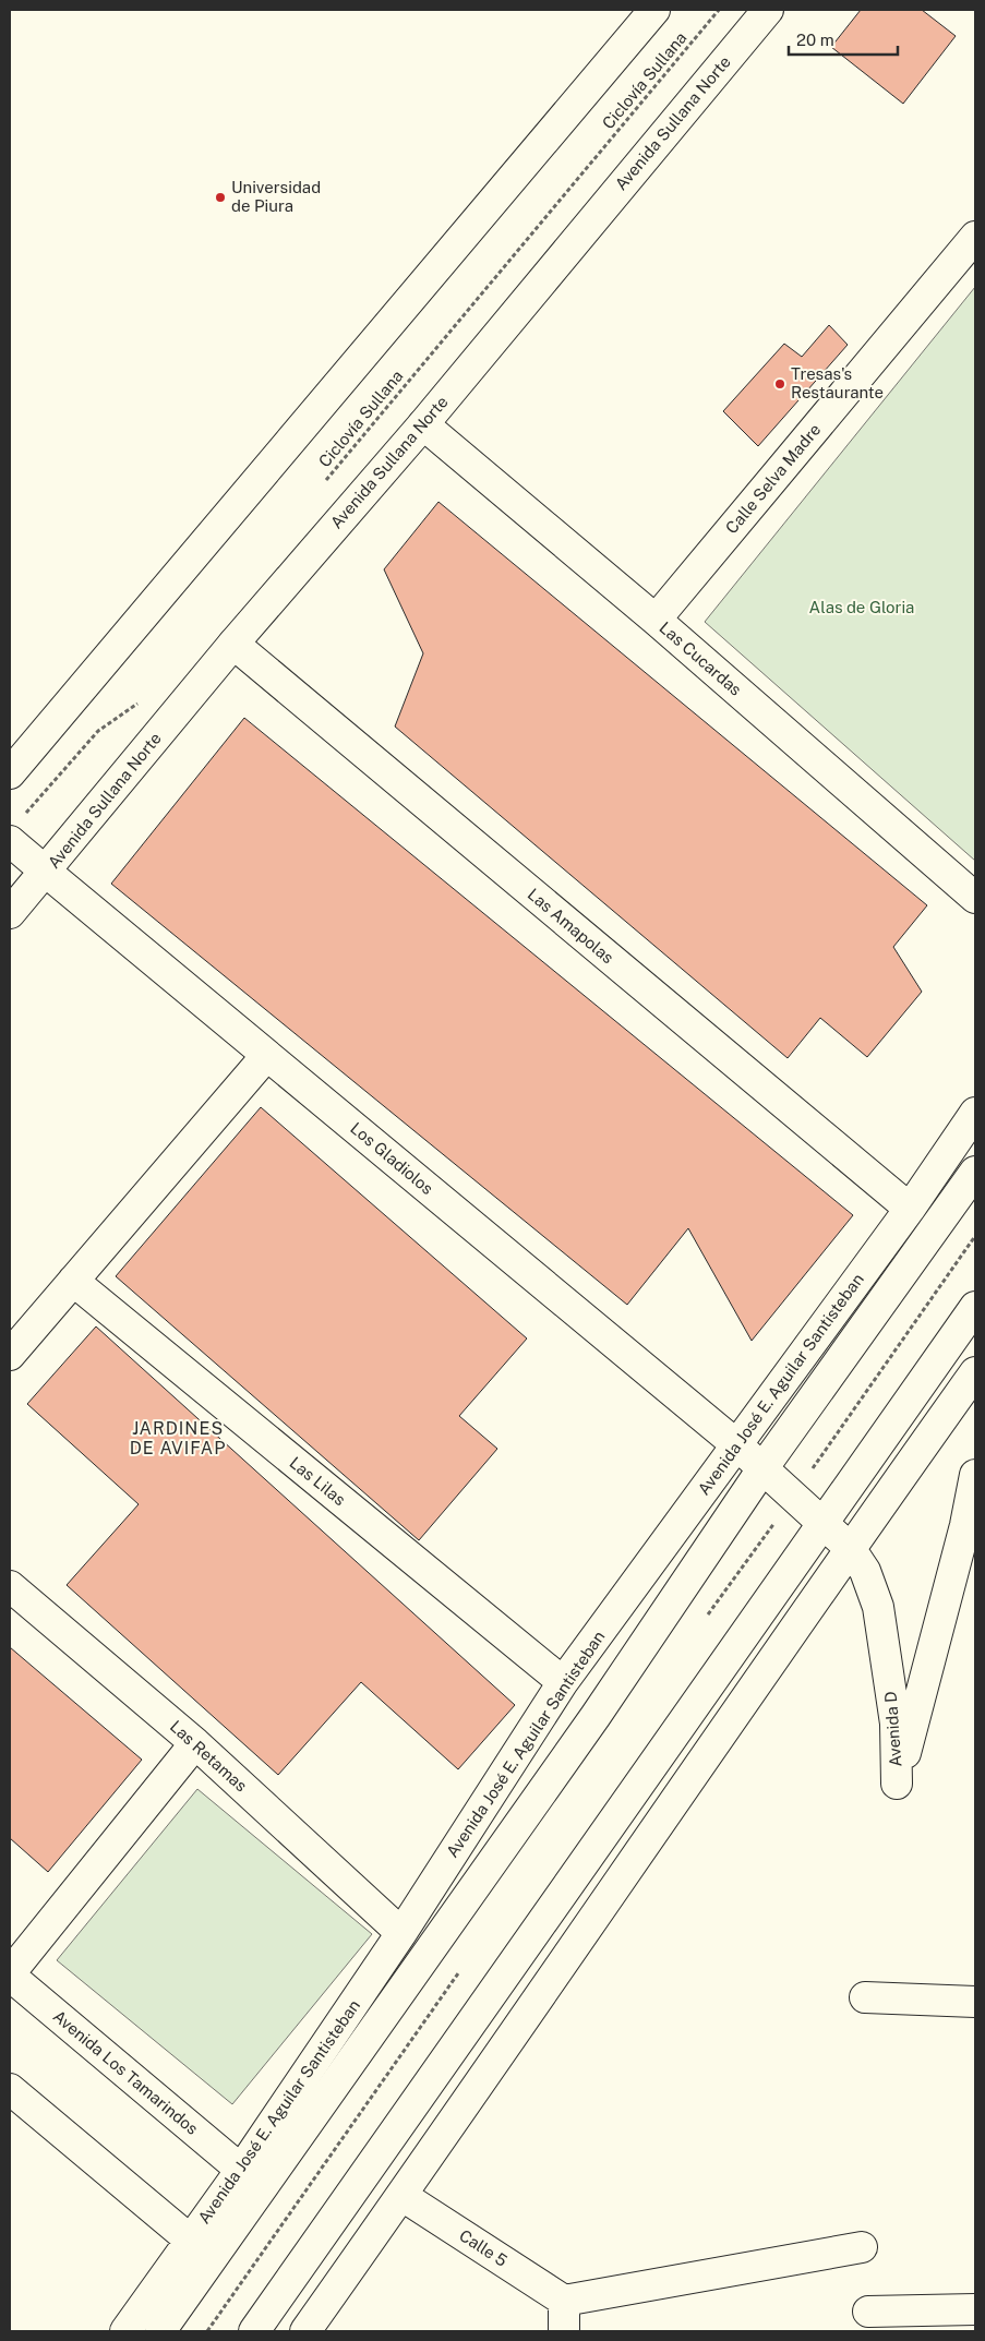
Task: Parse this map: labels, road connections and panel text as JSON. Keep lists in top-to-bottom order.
{
  "streets": {
    "street": [
      "Avenida Sullana Norte",
      "Calle Selva Madre",
      "Las Cucardas",
      "Las Amapolas",
      "Los Gladiolos",
      "Avenida José E. Aguilar Santisteban",
      "Las Lilas",
      "Avenida D",
      "Las Retamas",
      "Avenida Los Tamarindos",
      "Calle 5"
    ],
    "path": ["Ciclovía Sullana"]
  },
  "crossings": [
    ["Avenida Sullana Norte", "Las Cucardas"],
    ["Avenida Sullana Norte", "Las Amapolas"],
    ["Avenida Sullana Norte", "Los Gladiolos"],
    ["Calle Selva Madre", "Las Cucardas"],
    ["Las Amapolas", "Avenida José E. Aguilar Santisteban"],
    ["Los Gladiolos", "Avenida José E. Aguilar Santisteban"],
    ["Los Gladiolos", "Avenida D"],
    ["Avenida José E. Aguilar Santisteban", "Las Lilas"],
    ["Avenida José E. Aguilar Santisteban", "Avenida D"],
    ["Avenida José E. Aguilar Santisteban", "Las Retamas"],
    ["Avenida José E. Aguilar Santisteban", "Avenida Los Tamarindos"]
  ],
  "districts": ["JARDINES DE AVIFAP"],
  "parks": ["Alas de Gloria"],
  "places": ["Universidad de Piura", "Tresas's Restaurante"],
  "scale_bar": "20 m"
}
